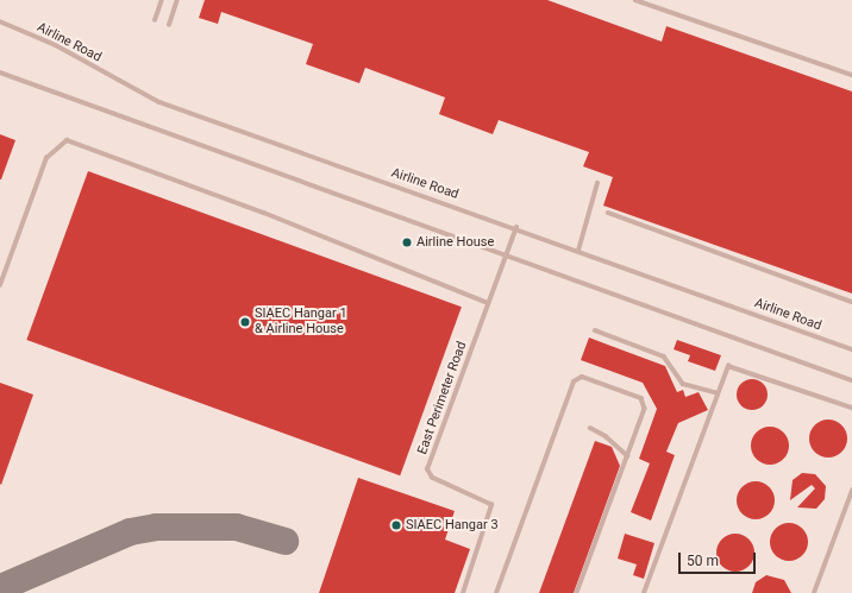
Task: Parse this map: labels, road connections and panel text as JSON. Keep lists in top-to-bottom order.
{
  "streets": {
    "lane": ["Airline Road", "East Perimeter Road"]
  },
  "crossings": [
    ["Airline Road", "East Perimeter Road"]
  ],
  "places": ["Airline House", "SIAEC Hangar 1 & Airline House", "SIAEC Hangar 3"],
  "scale_bar": "50 m"
}
